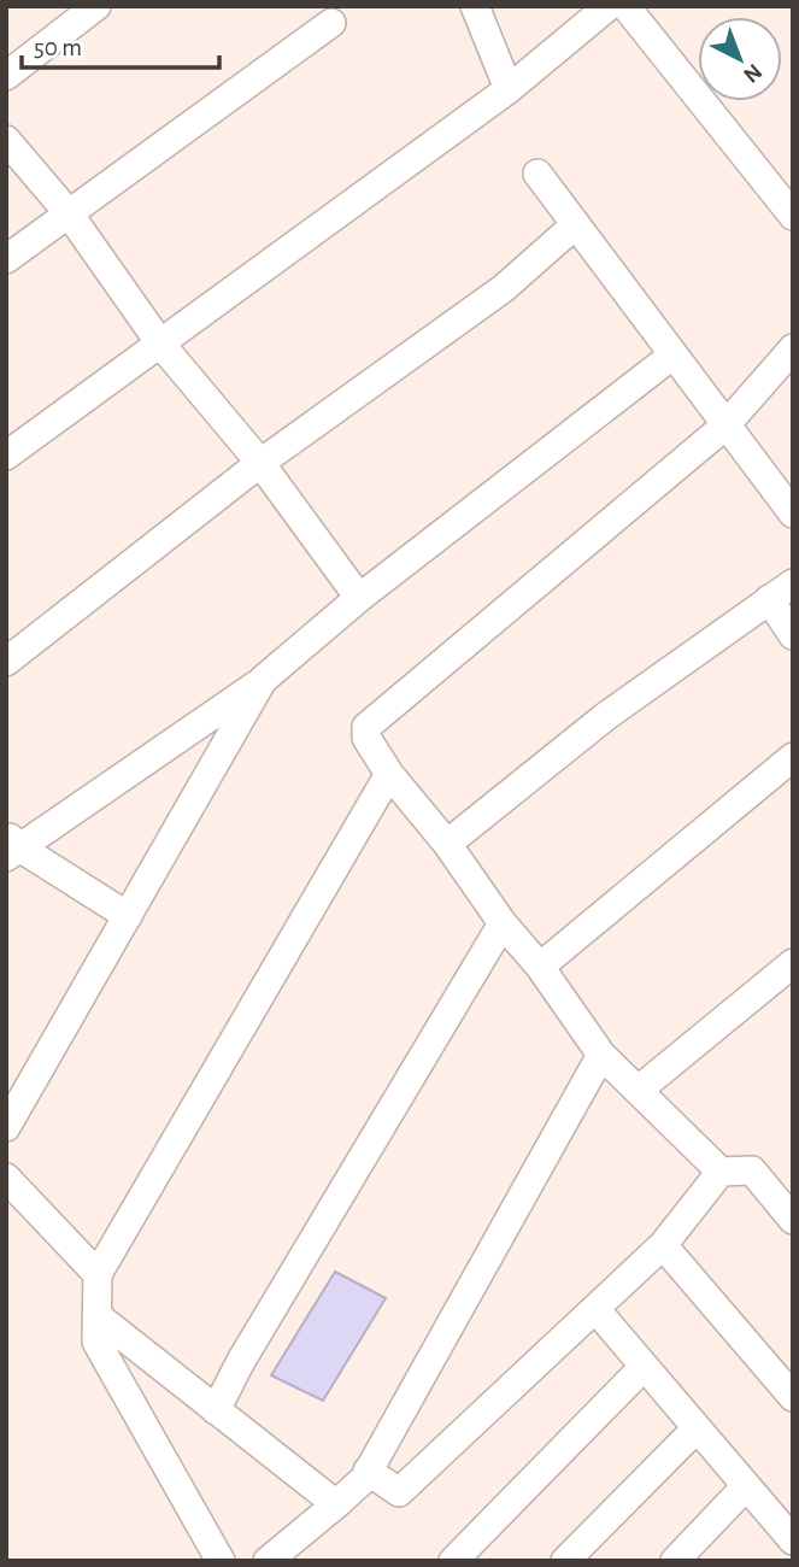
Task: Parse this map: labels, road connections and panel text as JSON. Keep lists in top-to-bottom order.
{
  "scale_bar": "50 m",
  "north": "bottom right"
}
